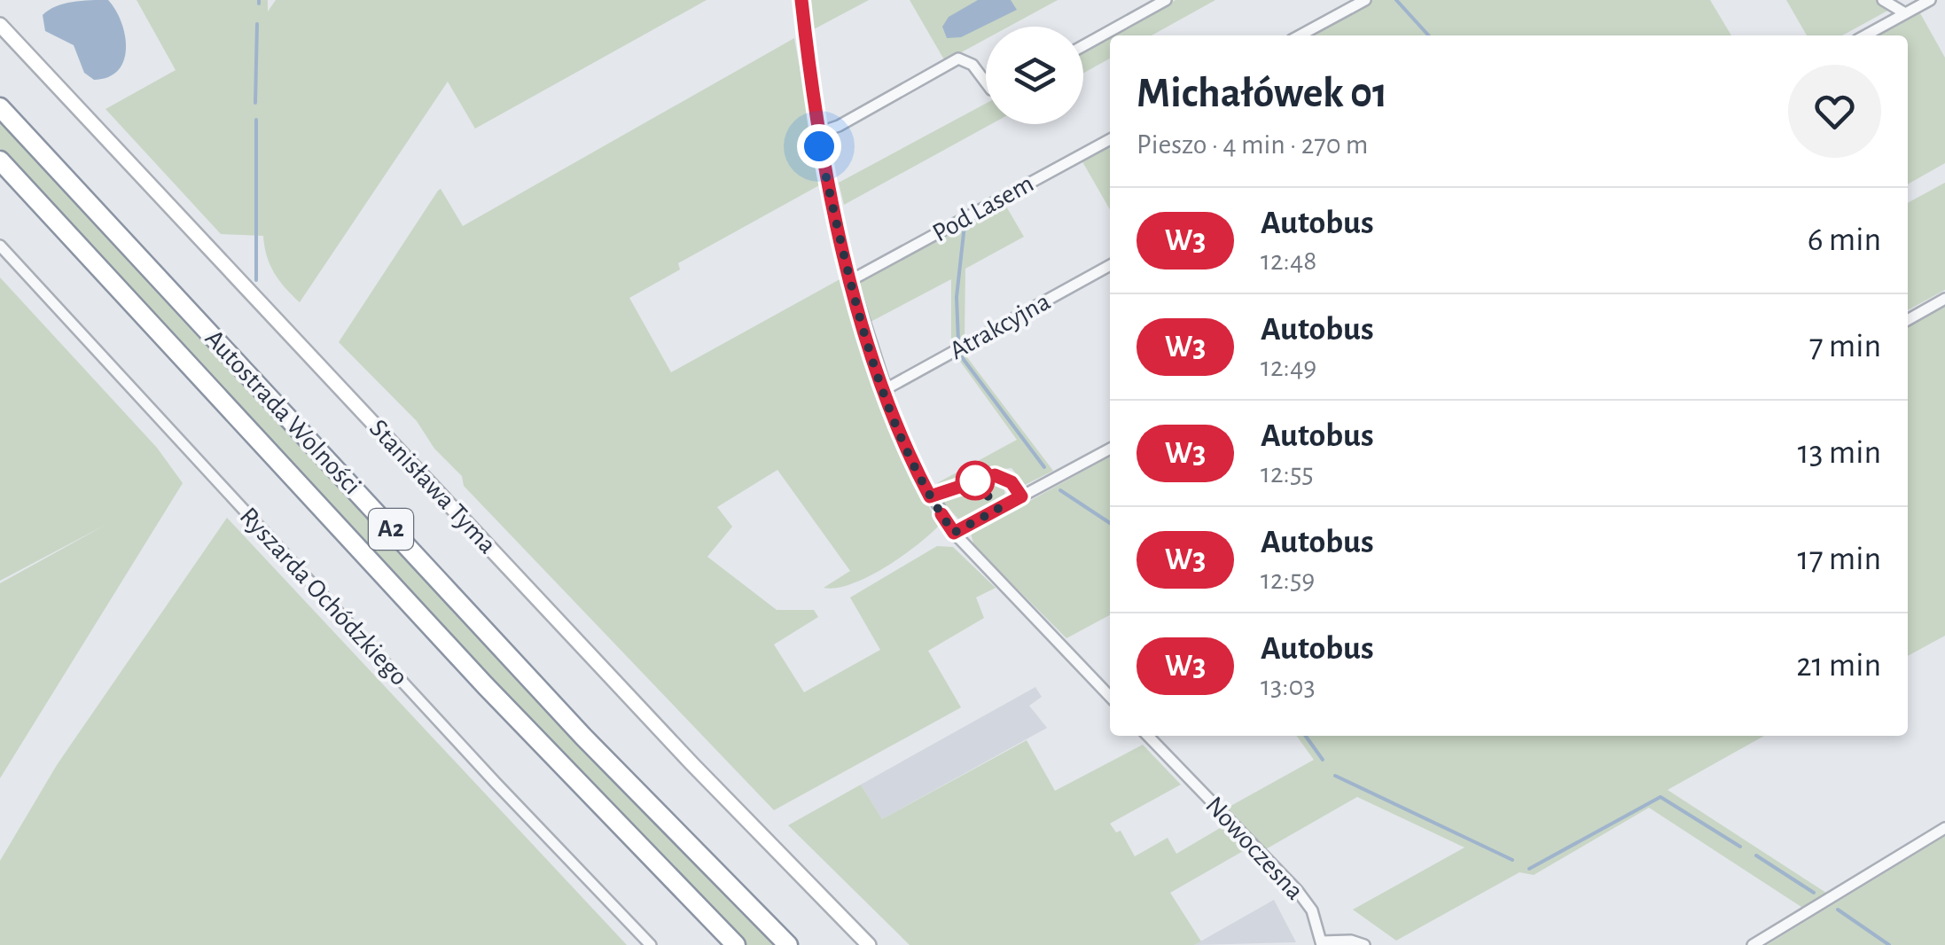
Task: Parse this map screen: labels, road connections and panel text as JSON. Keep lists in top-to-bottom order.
{
  "streets": {
    "highway": ["Autostrada Wolności", "A2"],
    "street": [
      "Pod Lasem",
      "Atrakcyjna",
      "Stanisława Tyma",
      "Ryszarda Ochódzkiego",
      "Nowoczesna"
    ]
  },
  "lines": ["bus line W3"],
  "page": {
    "heading": ["Michałówek 01", "Pieszo · 4 min · 270 m"],
    "list": [
      {
        "mark": "W3",
        "name": "Autobus",
        "note": "12:48",
        "value": "6 min"
      },
      {
        "mark": "W3",
        "name": "Autobus",
        "note": "12:49",
        "value": "7 min"
      },
      {
        "mark": "W3",
        "name": "Autobus",
        "note": "12:55",
        "value": "13 min"
      },
      {
        "mark": "W3",
        "name": "Autobus",
        "note": "12:59",
        "value": "17 min"
      },
      {
        "mark": "W3",
        "name": "Autobus",
        "note": "13:03",
        "value": "21 min"
      }
    ]
  }
}
